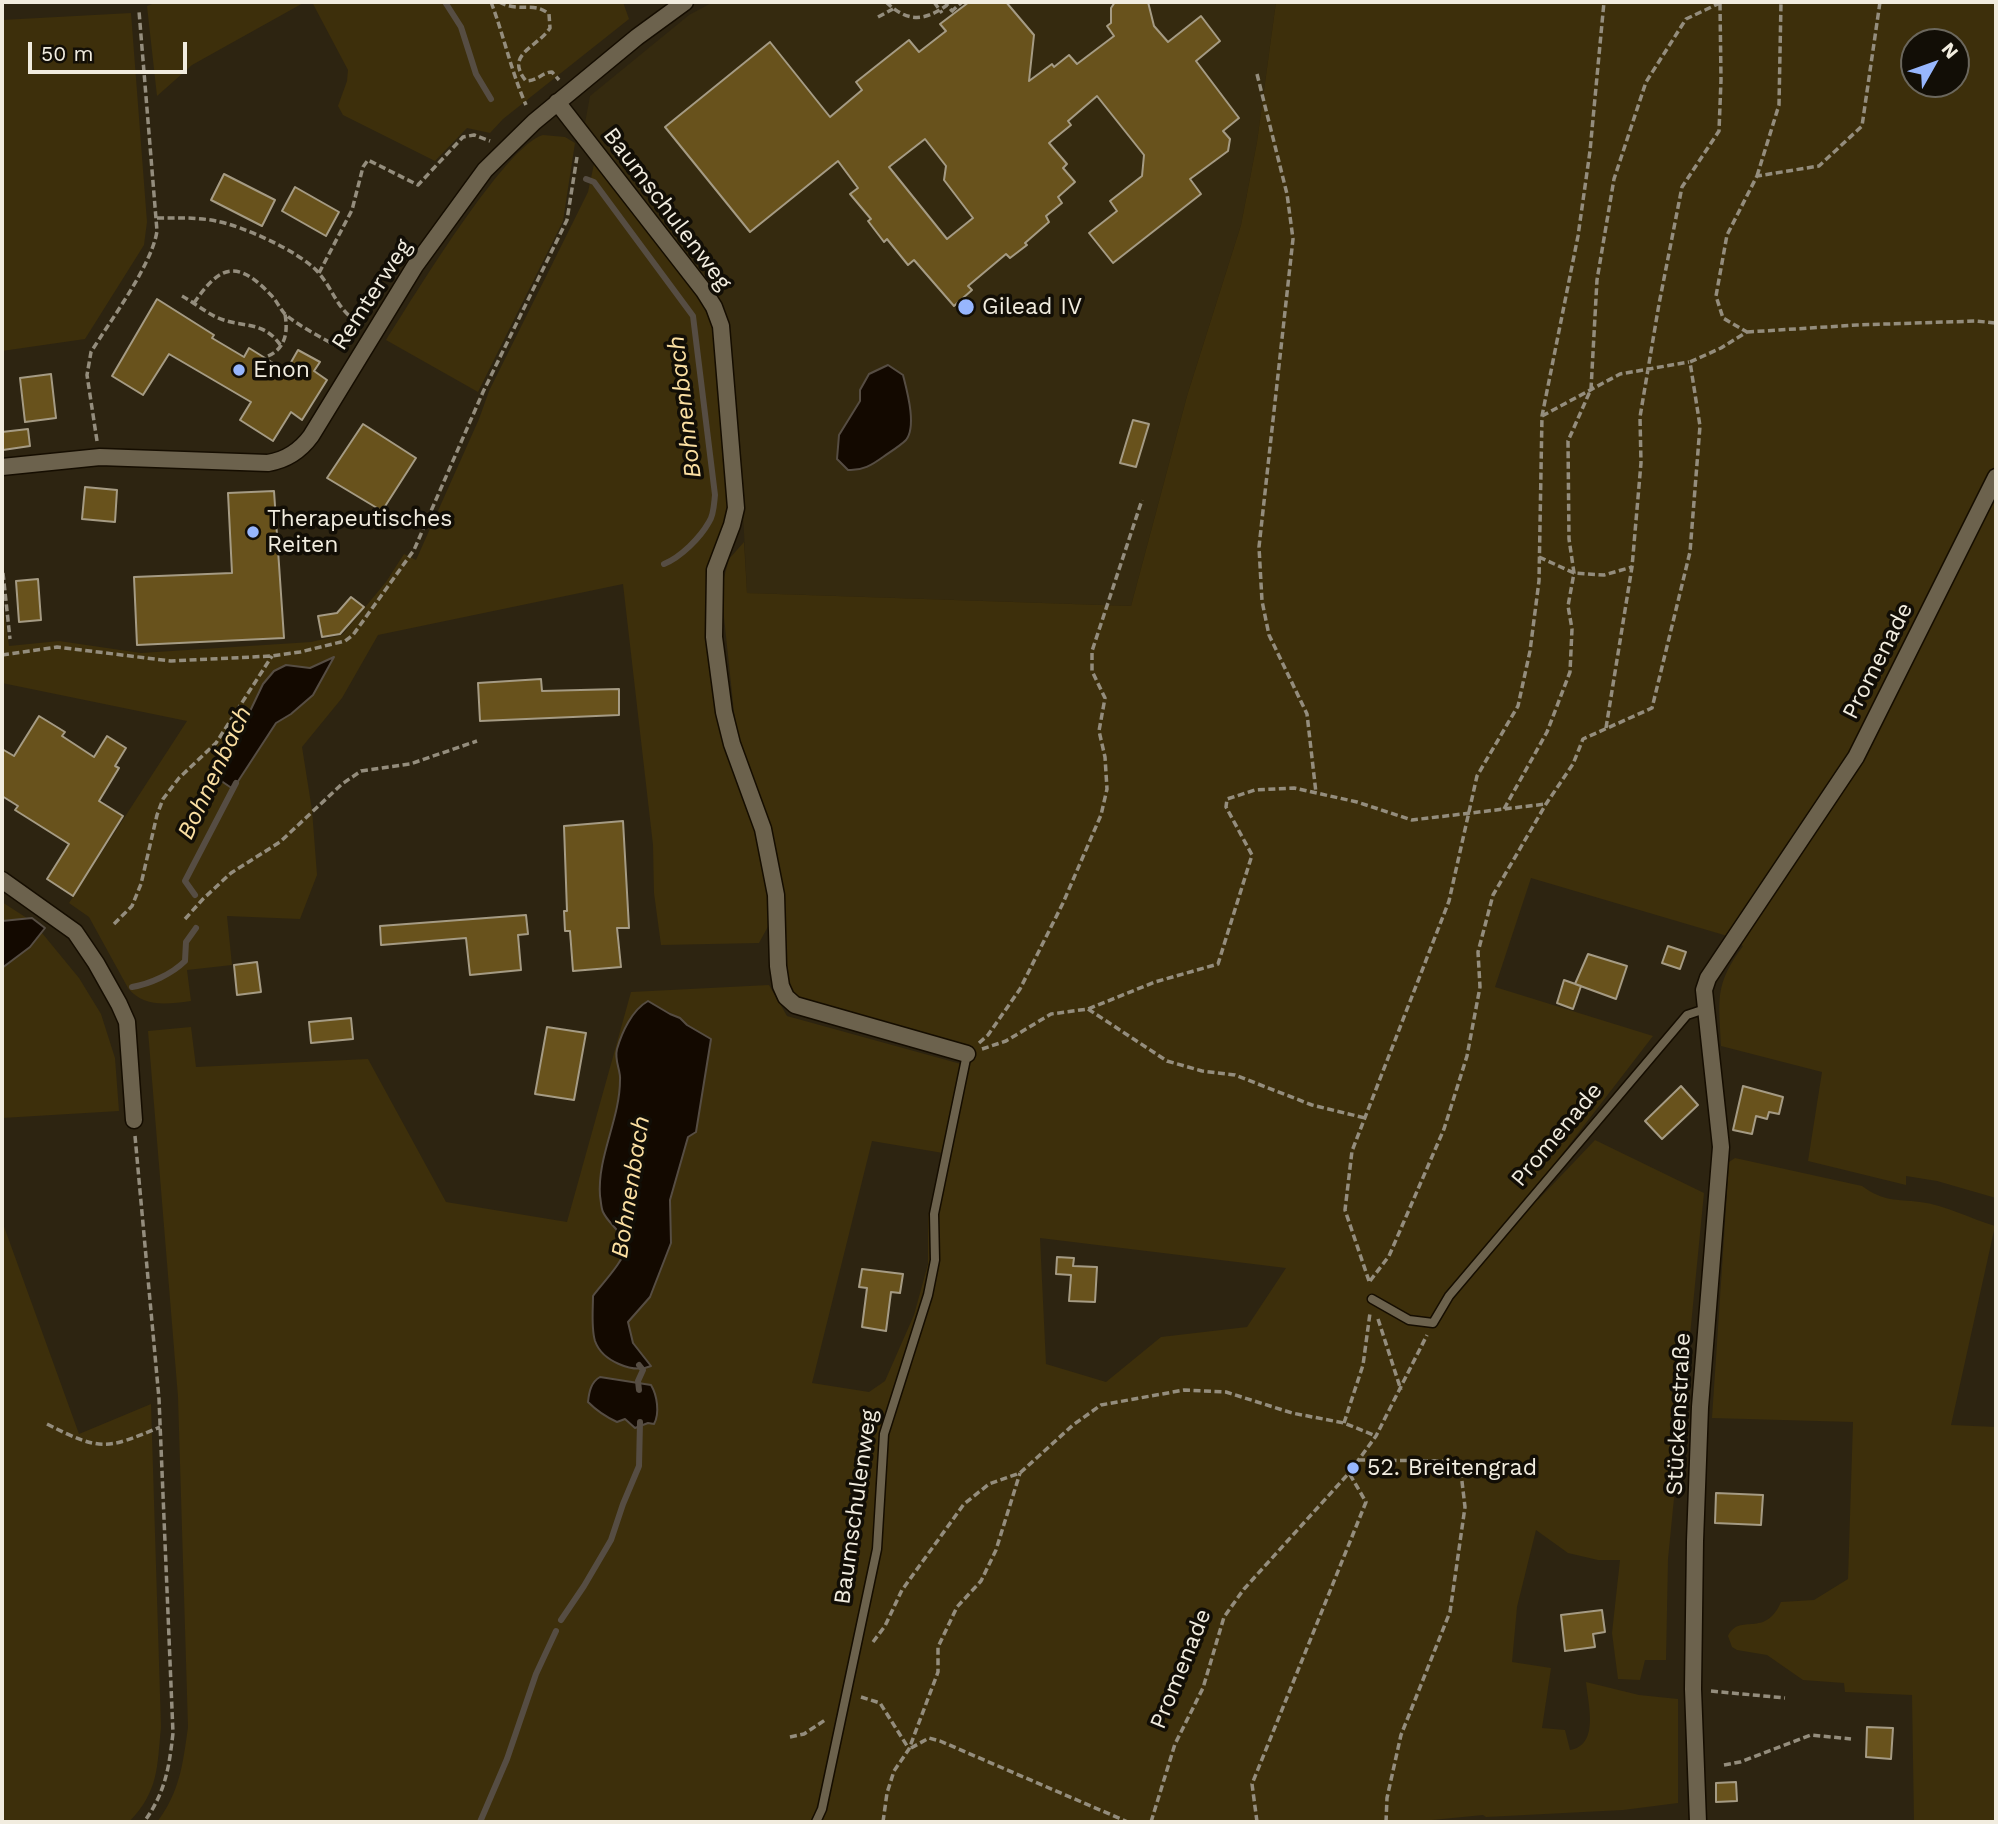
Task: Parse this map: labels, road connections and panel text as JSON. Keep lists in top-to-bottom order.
{
  "streets": {
    "street": [
      "Baumschulenweg",
      "Remterweg",
      "Promenade",
      "Stückenstraße"
    ]
  },
  "crossings": [
    ["Baumschulenweg", "Remterweg"],
    ["Promenade", "Stückenstraße"]
  ],
  "water": ["Bohnenbach"],
  "places": [
    "Gilead IV",
    "Enon",
    "Therapeutisches Reiten",
    "52. Breitengrad"
  ],
  "scale_bar": "50 m",
  "north": "top right"
}
